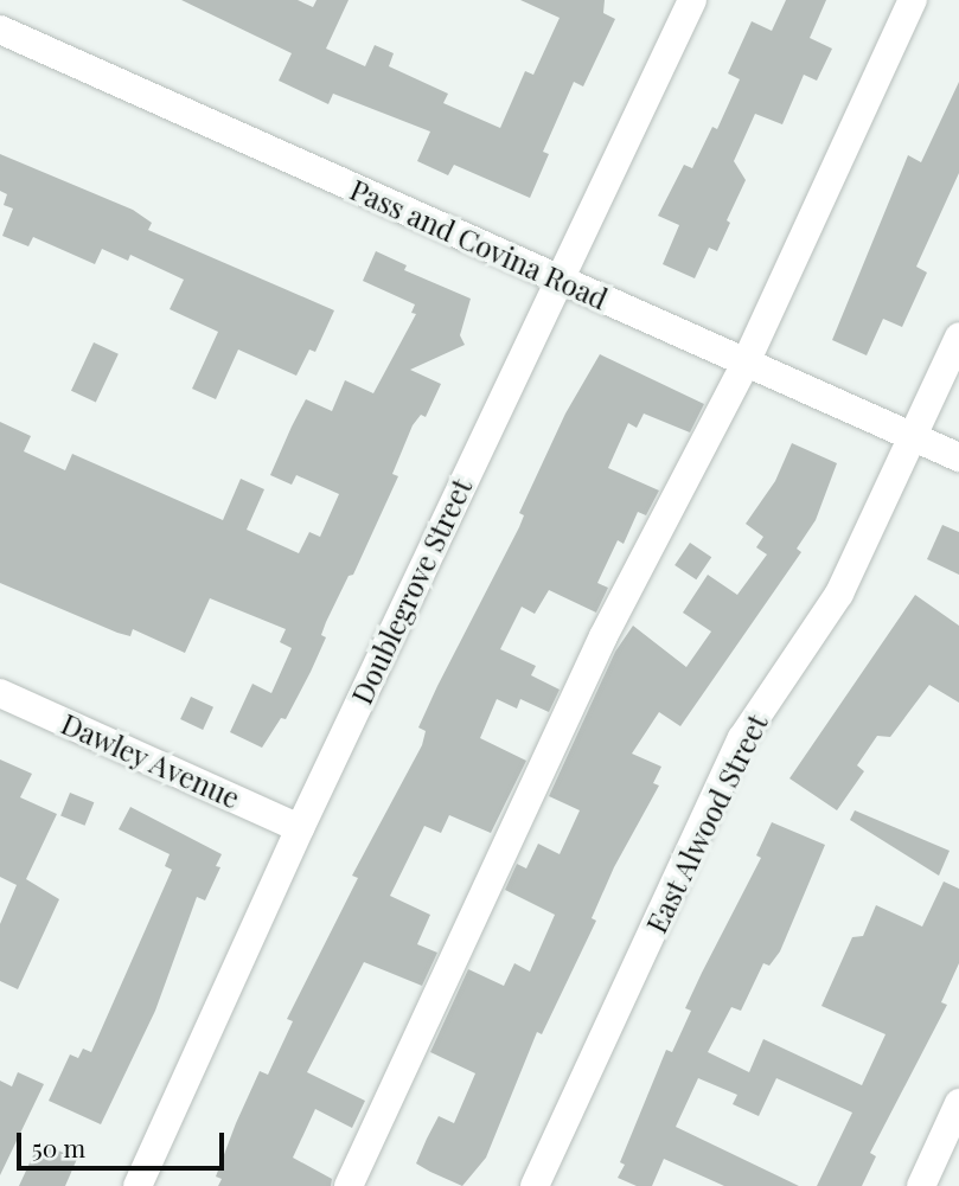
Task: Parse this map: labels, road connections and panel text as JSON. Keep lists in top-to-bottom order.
{
  "streets": {
    "street": [
      "Pass and Covina Road",
      "Doublegrove Street",
      "Dawley Avenue",
      "East Alwood Street"
    ]
  },
  "crossings": [
    ["Pass and Covina Road", "Doublegrove Street"],
    ["Pass and Covina Road", "East Alwood Street"],
    ["Doublegrove Street", "Dawley Avenue"]
  ],
  "scale_bar": "50 m"
}
